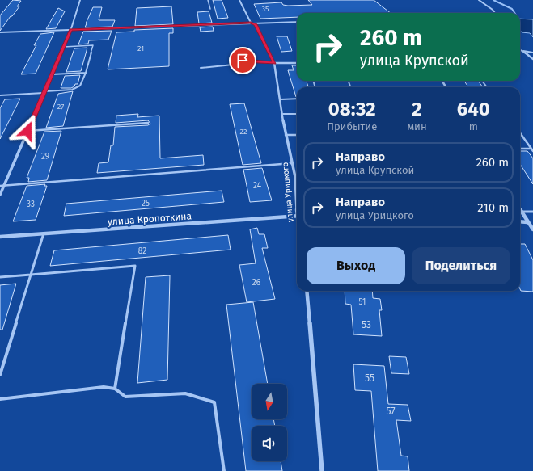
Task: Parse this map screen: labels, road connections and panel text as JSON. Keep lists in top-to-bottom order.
{
  "streets": {
    "street": ["улица Урицкого", "улица Кропоткина"]
  },
  "house_numbers": [
    "35",
    "21",
    "27",
    "22",
    "29",
    "24",
    "25",
    "33",
    "82",
    "26",
    "51",
    "53",
    "55",
    "57"
  ],
  "north": "bottom",
  "page": {
    "turn": ["260 m", "улица Крупской"],
    "eta": [
      "08:32",
      "Прибытие",
      "2",
      "мин",
      "640",
      "m"
    ],
    "list": [
      {
        "name": "Направо",
        "note": "улица Крупской",
        "value": "260 m"
      },
      {
        "name": "Направо",
        "note": "улица Урицкого",
        "value": "210 m"
      }
    ],
    "buttons": ["Выход", "Поделиться"]
  }
}
